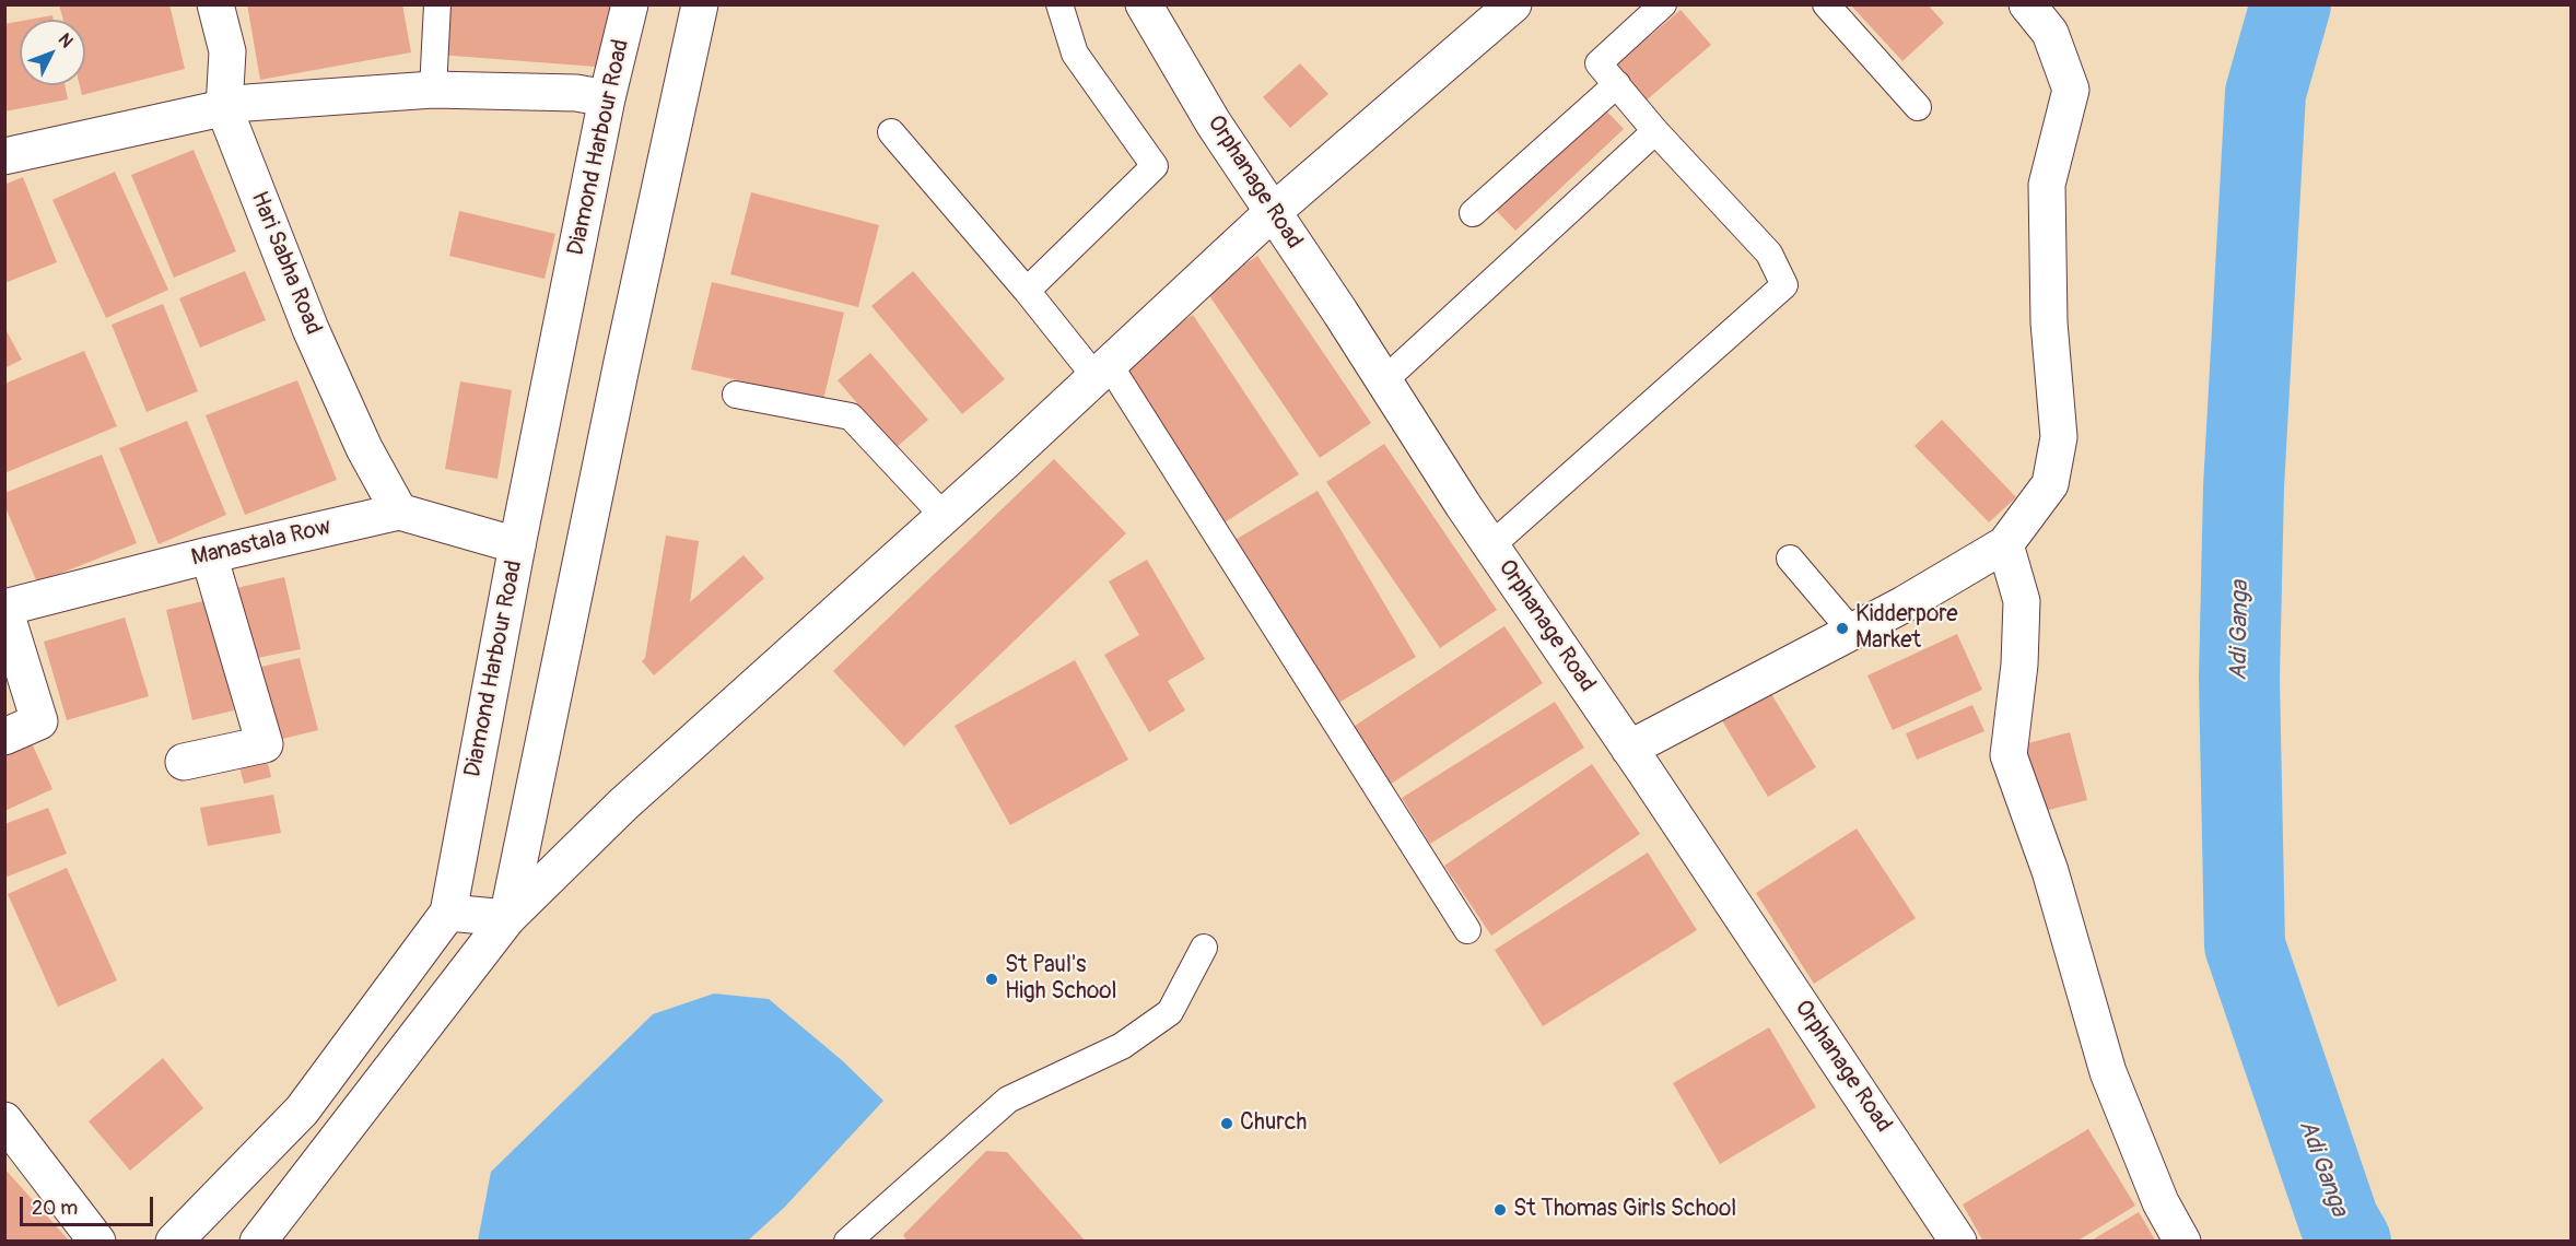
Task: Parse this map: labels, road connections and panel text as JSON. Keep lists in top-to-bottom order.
{
  "streets": {
    "street": [
      "Diamond Harbour Road",
      "Orphanage Road",
      "Hari Sabha Road",
      "Manastala Row"
    ]
  },
  "crossings": [
    ["Diamond Harbour Road", "Manastala Row"],
    ["Hari Sabha Road", "Manastala Row"]
  ],
  "water": ["Adi Ganga"],
  "places": [
    "Kidderpore Market",
    "St Paul's High School",
    "Church",
    "St Thomas Girls School"
  ],
  "scale_bar": "20 m",
  "north": "top right"
}
